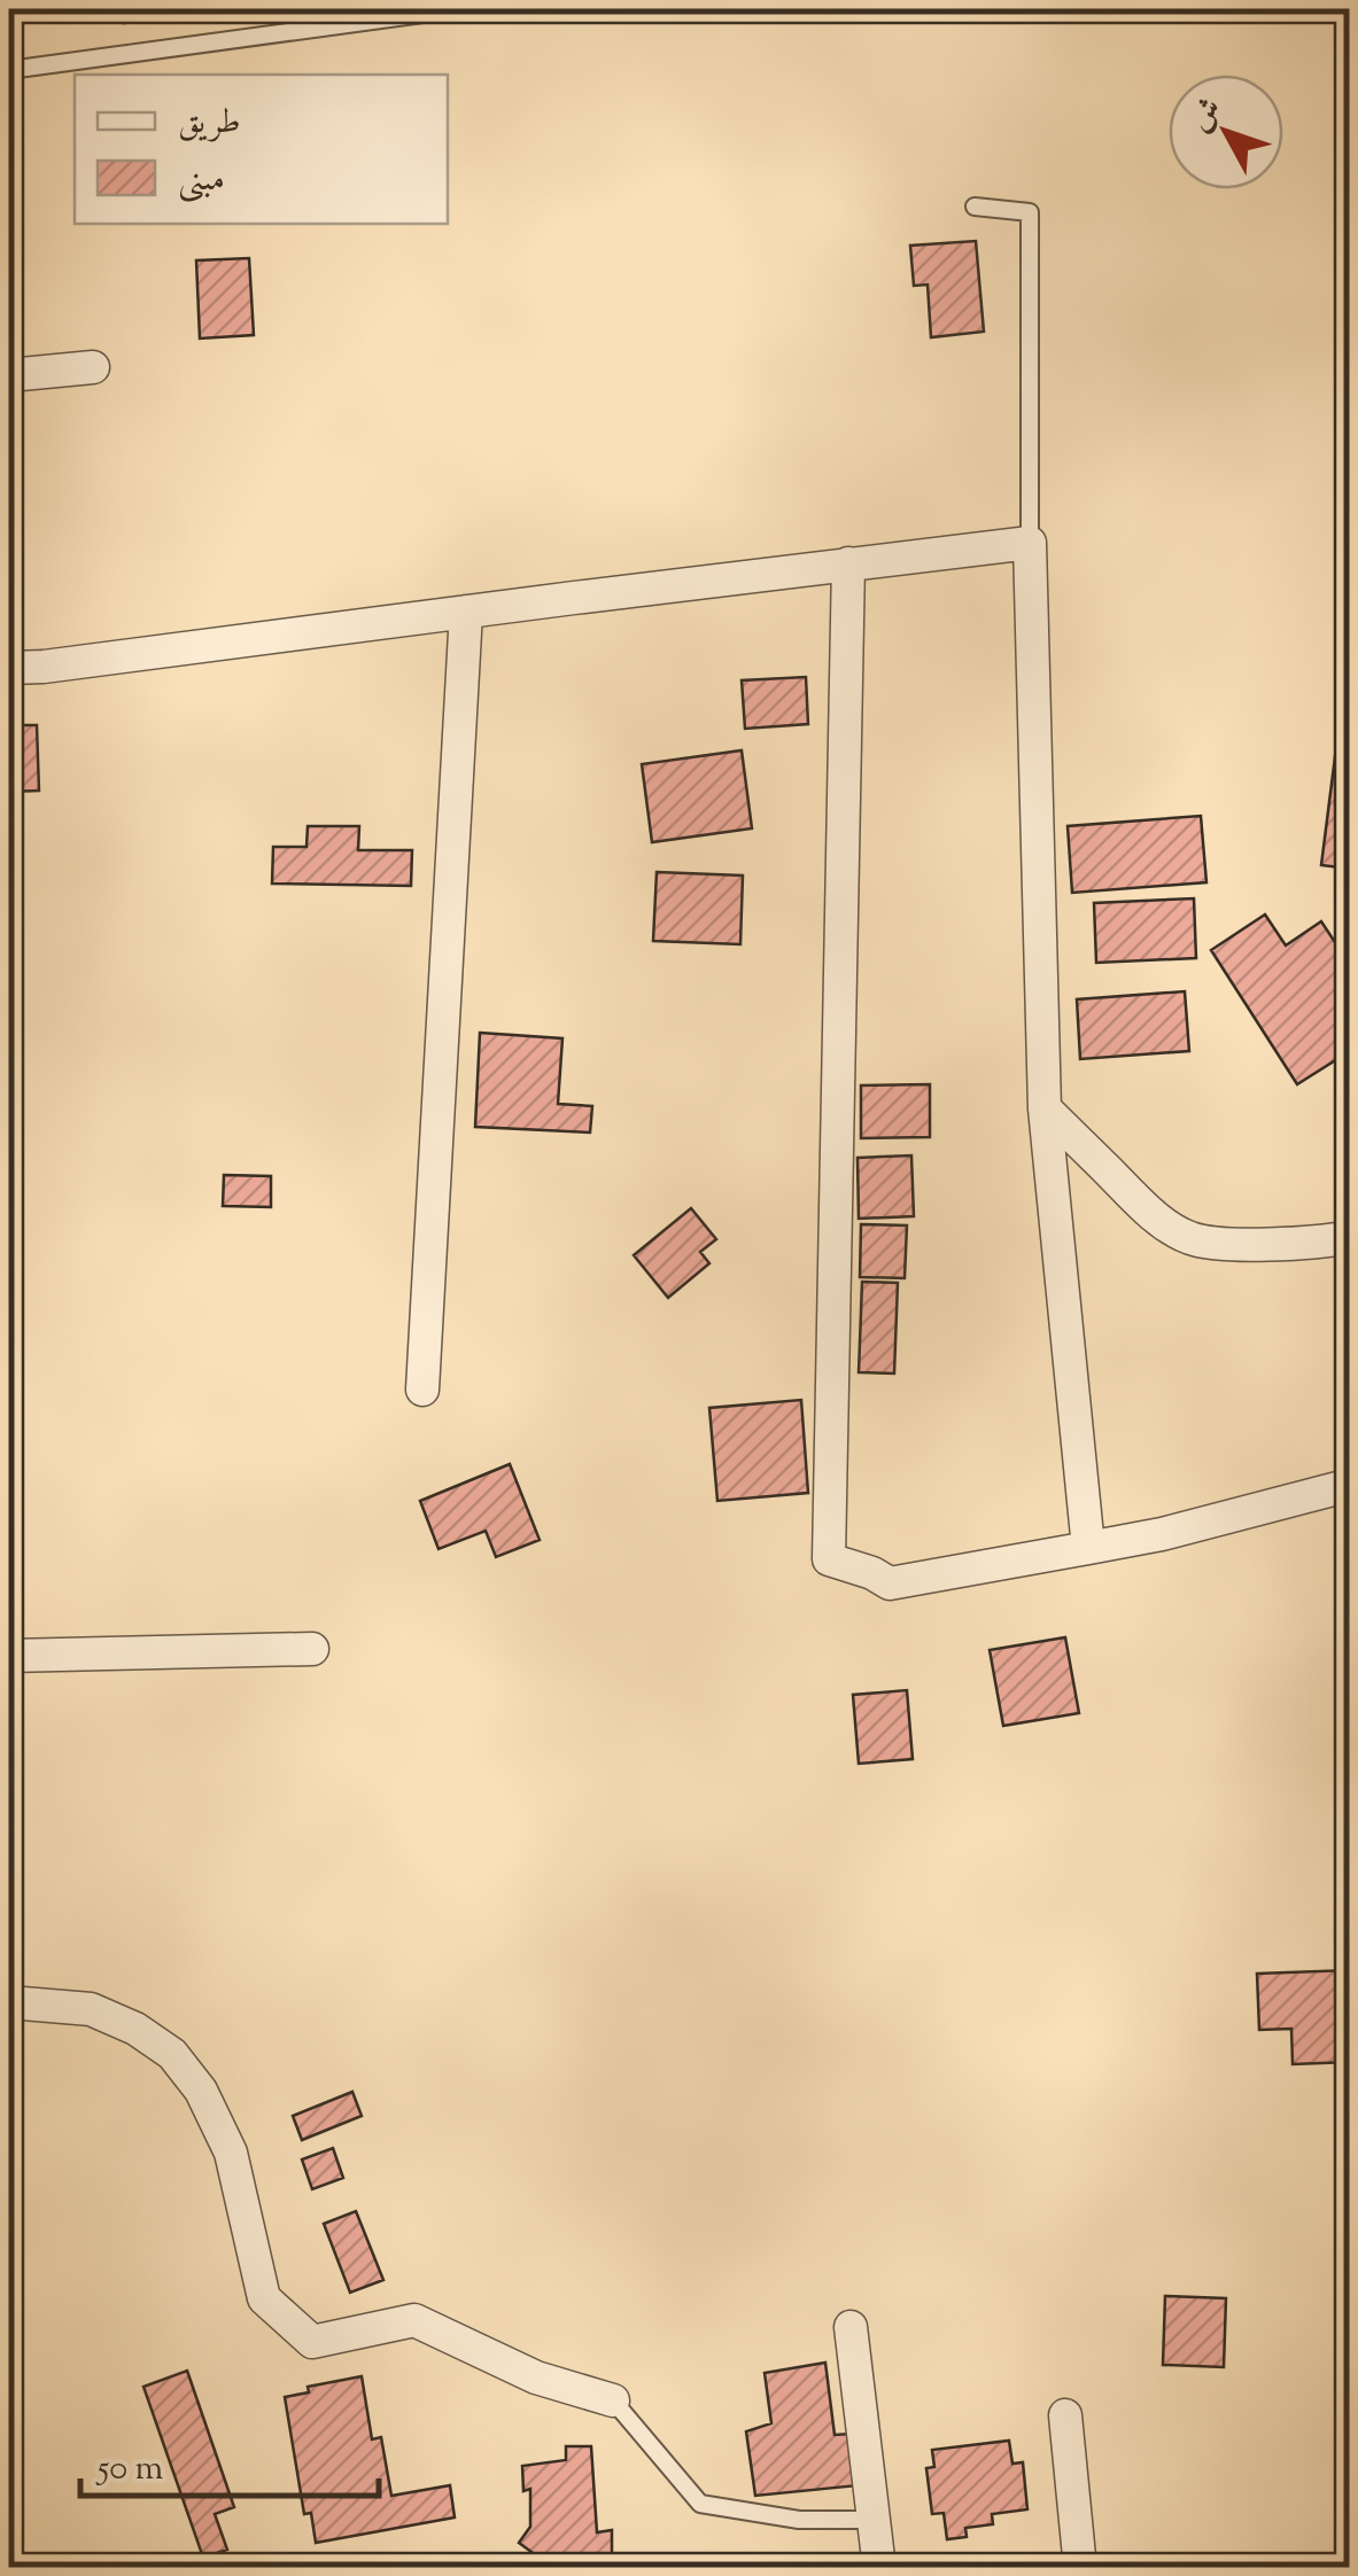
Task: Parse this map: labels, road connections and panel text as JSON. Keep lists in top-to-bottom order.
{
  "legend": ["طريق", "مبنى"],
  "scale_bar": "50 m",
  "north": "top left"
}
